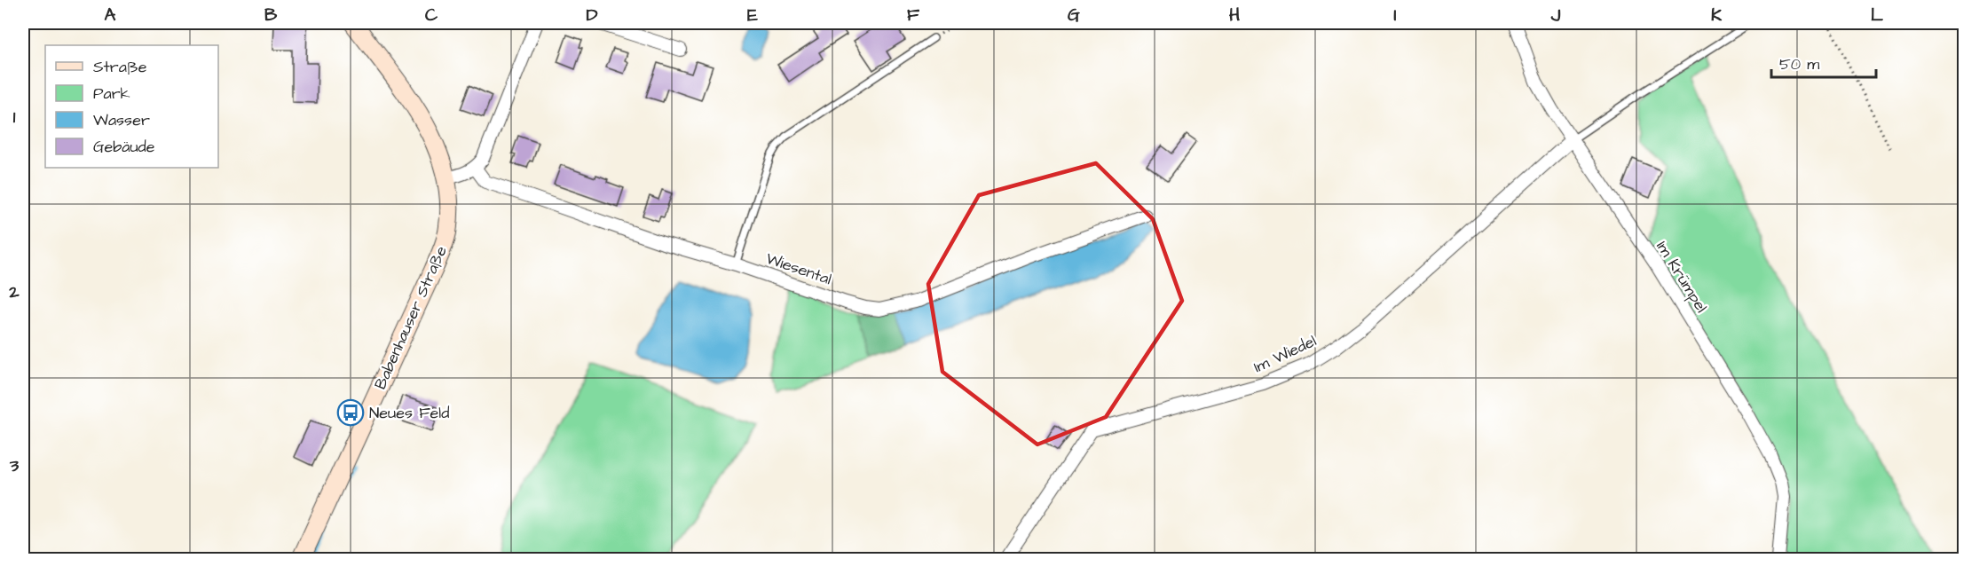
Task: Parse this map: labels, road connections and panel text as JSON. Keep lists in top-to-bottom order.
{
  "streets": {
    "main road": ["Babenhauser Straße"],
    "street": ["Wiesental", "Im Krümpel", "Im Wiedel"]
  },
  "crossings": [
    ["Im Krümpel", "Im Wiedel"]
  ],
  "places": {
    "bus stop": ["Neues Feld"]
  },
  "legend": [
    "Straße",
    "Park",
    "Wasser",
    "Gebäude"
  ],
  "scale_bar": "50 m",
  "grid": {
    "columns": [
      "A",
      "B",
      "C",
      "D",
      "E",
      "F",
      "G",
      "H",
      "I",
      "J",
      "K",
      "L"
    ],
    "rows": ["1", "2", "3"]
  }
}
